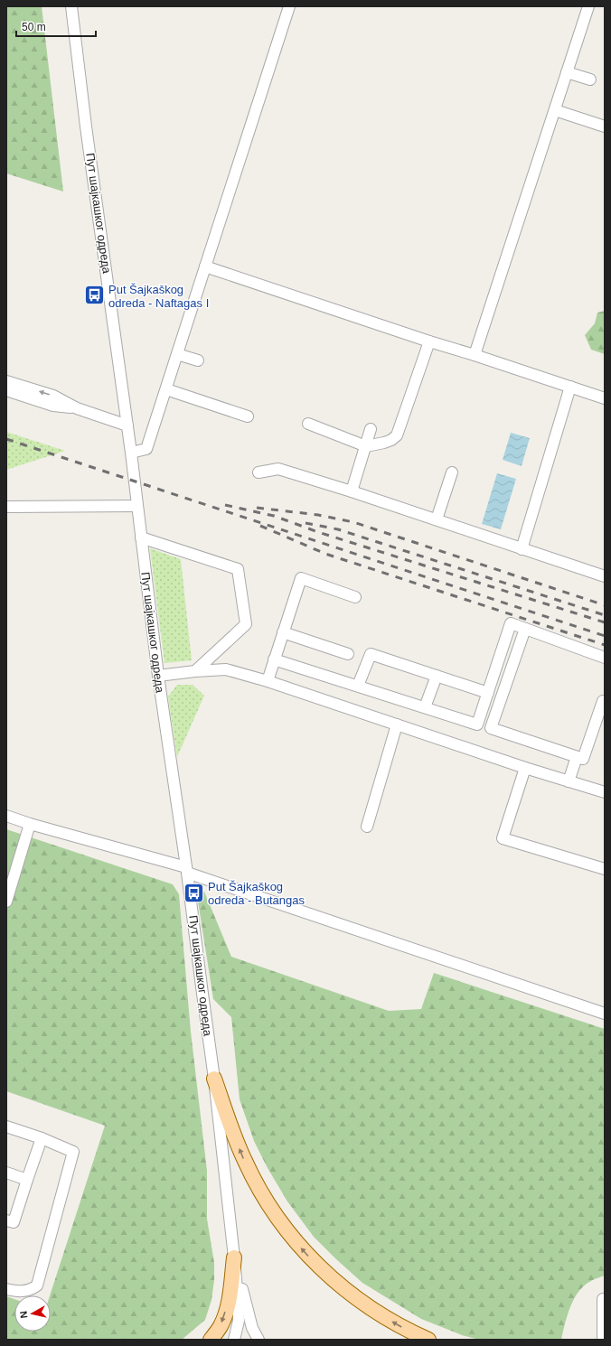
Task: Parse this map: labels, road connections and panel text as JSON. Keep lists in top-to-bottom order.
{
  "streets": {
    "street": ["Пут шајкашког одреда"]
  },
  "places": {
    "bus stop": ["Put Šajkaškog odreda - Naftagas I", "Put Šajkaškog odreda - Butangas"]
  },
  "scale_bar": "50 m",
  "north": "left"
}
